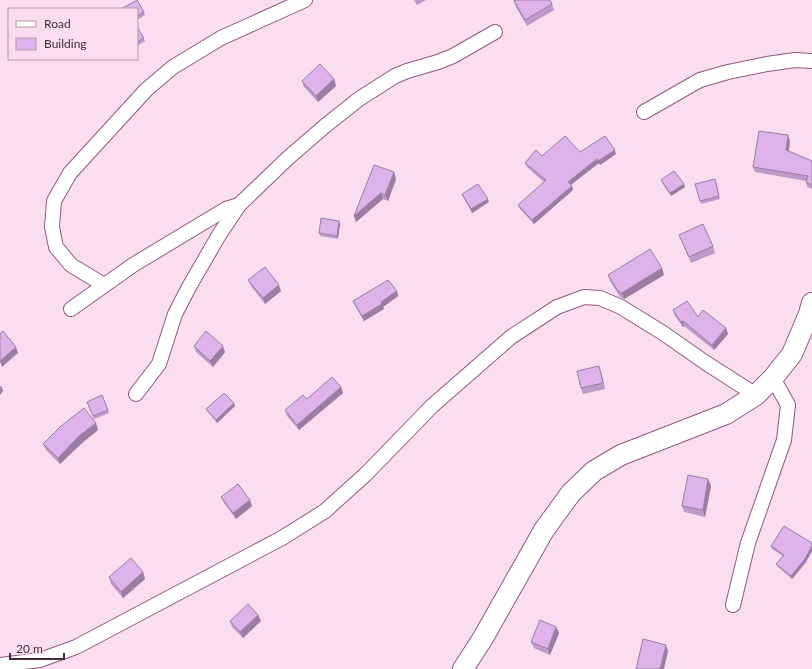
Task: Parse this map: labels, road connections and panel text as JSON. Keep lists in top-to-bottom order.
{
  "legend": ["Road", "Building"],
  "scale_bar": "20 m"
}
